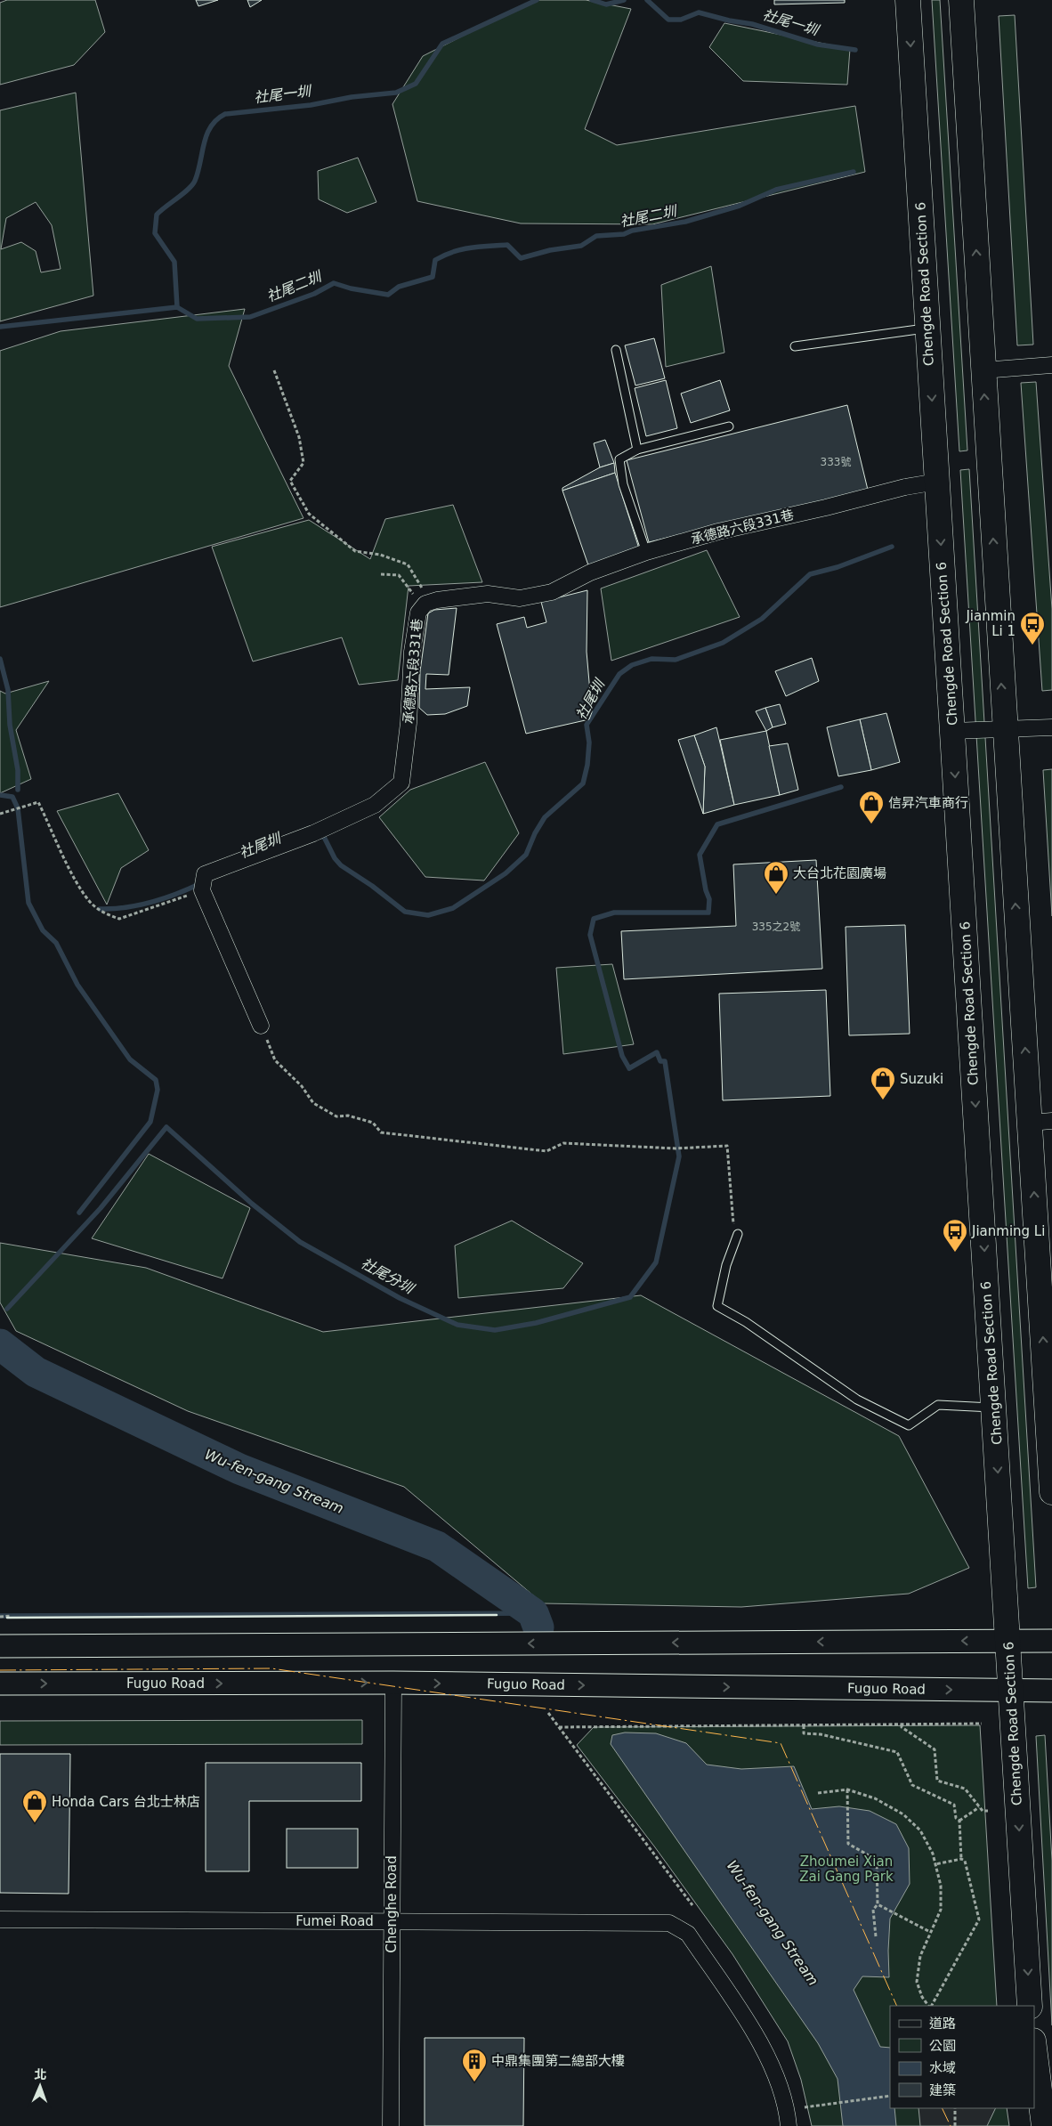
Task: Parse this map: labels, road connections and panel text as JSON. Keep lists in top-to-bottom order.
{
  "streets": {
    "main road": ["Chengde Road Section 6"],
    "street": [
      "承德路六段331巷",
      "Fuguo Road",
      "Chenghe Road",
      "Fumei Road"
    ]
  },
  "crossings": [
    ["Chengde Road Section 6", "承德路六段331巷"],
    ["Chengde Road Section 6", "Fuguo Road"],
    ["Fuguo Road", "Chenghe Road"],
    ["Chenghe Road", "Fumei Road"]
  ],
  "water": [
    "社尾一圳",
    "社尾二圳",
    "社尾圳",
    "社尾分圳",
    "Wu-fen-gang Stream"
  ],
  "parks": ["Zhoumei Xian Zai Gang Park"],
  "places": {
    "bus stop": ["Jianmin Li 1", "Jianming Li"],
    "shop": [
      "信昇汽車商行",
      "大台北花園廣場",
      "Suzuki",
      "Honda Cars 台北士林店"
    ],
    "building": ["中鼎集團第二總部大樓"]
  },
  "house_numbers": ["333號", "335之2號"],
  "legend": [
    "道路",
    "公園",
    "水域",
    "建築"
  ],
  "north": "top"
}
